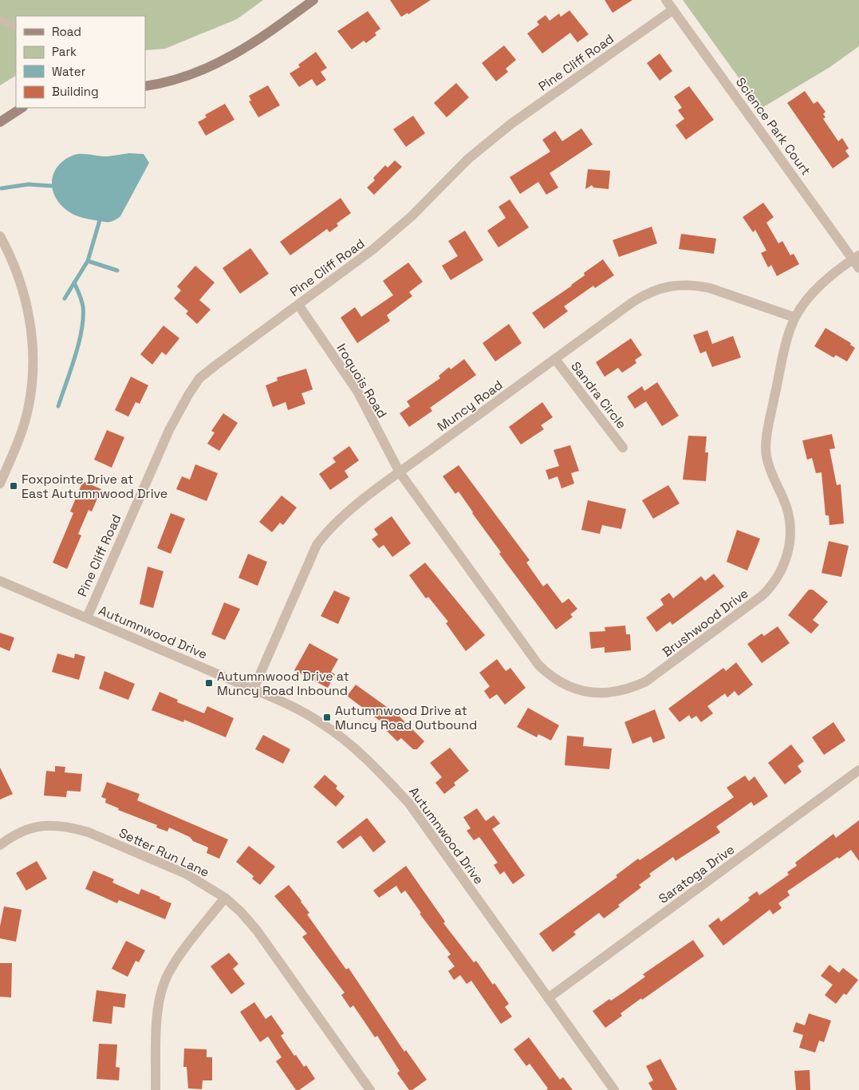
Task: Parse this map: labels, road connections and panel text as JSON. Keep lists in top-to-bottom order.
{
  "streets": {
    "street": [
      "Pine Cliff Road",
      "Science Park Court",
      "Iroquois Road",
      "Sandra Circle",
      "Muncy Road",
      "Brushwood Drive",
      "Autumnwood Drive",
      "Setter Run Lane",
      "Saratoga Drive"
    ]
  },
  "crossings": [
    ["Pine Cliff Road", "Science Park Court"],
    ["Pine Cliff Road", "Iroquois Road"],
    ["Pine Cliff Road", "Autumnwood Drive"],
    ["Science Park Court", "Brushwood Drive"],
    ["Iroquois Road", "Muncy Road"],
    ["Iroquois Road", "Brushwood Drive"],
    ["Sandra Circle", "Muncy Road"],
    ["Muncy Road", "Brushwood Drive"],
    ["Muncy Road", "Autumnwood Drive"],
    ["Autumnwood Drive", "Saratoga Drive"]
  ],
  "places": {
    "transit": ["Foxpointe Drive at East Autumnwood Drive", "Autumnwood Drive at Muncy Road Inbound", "Autumnwood Drive at Muncy Road Outbound"]
  },
  "legend": [
    "Road",
    "Park",
    "Water",
    "Building"
  ]
}
